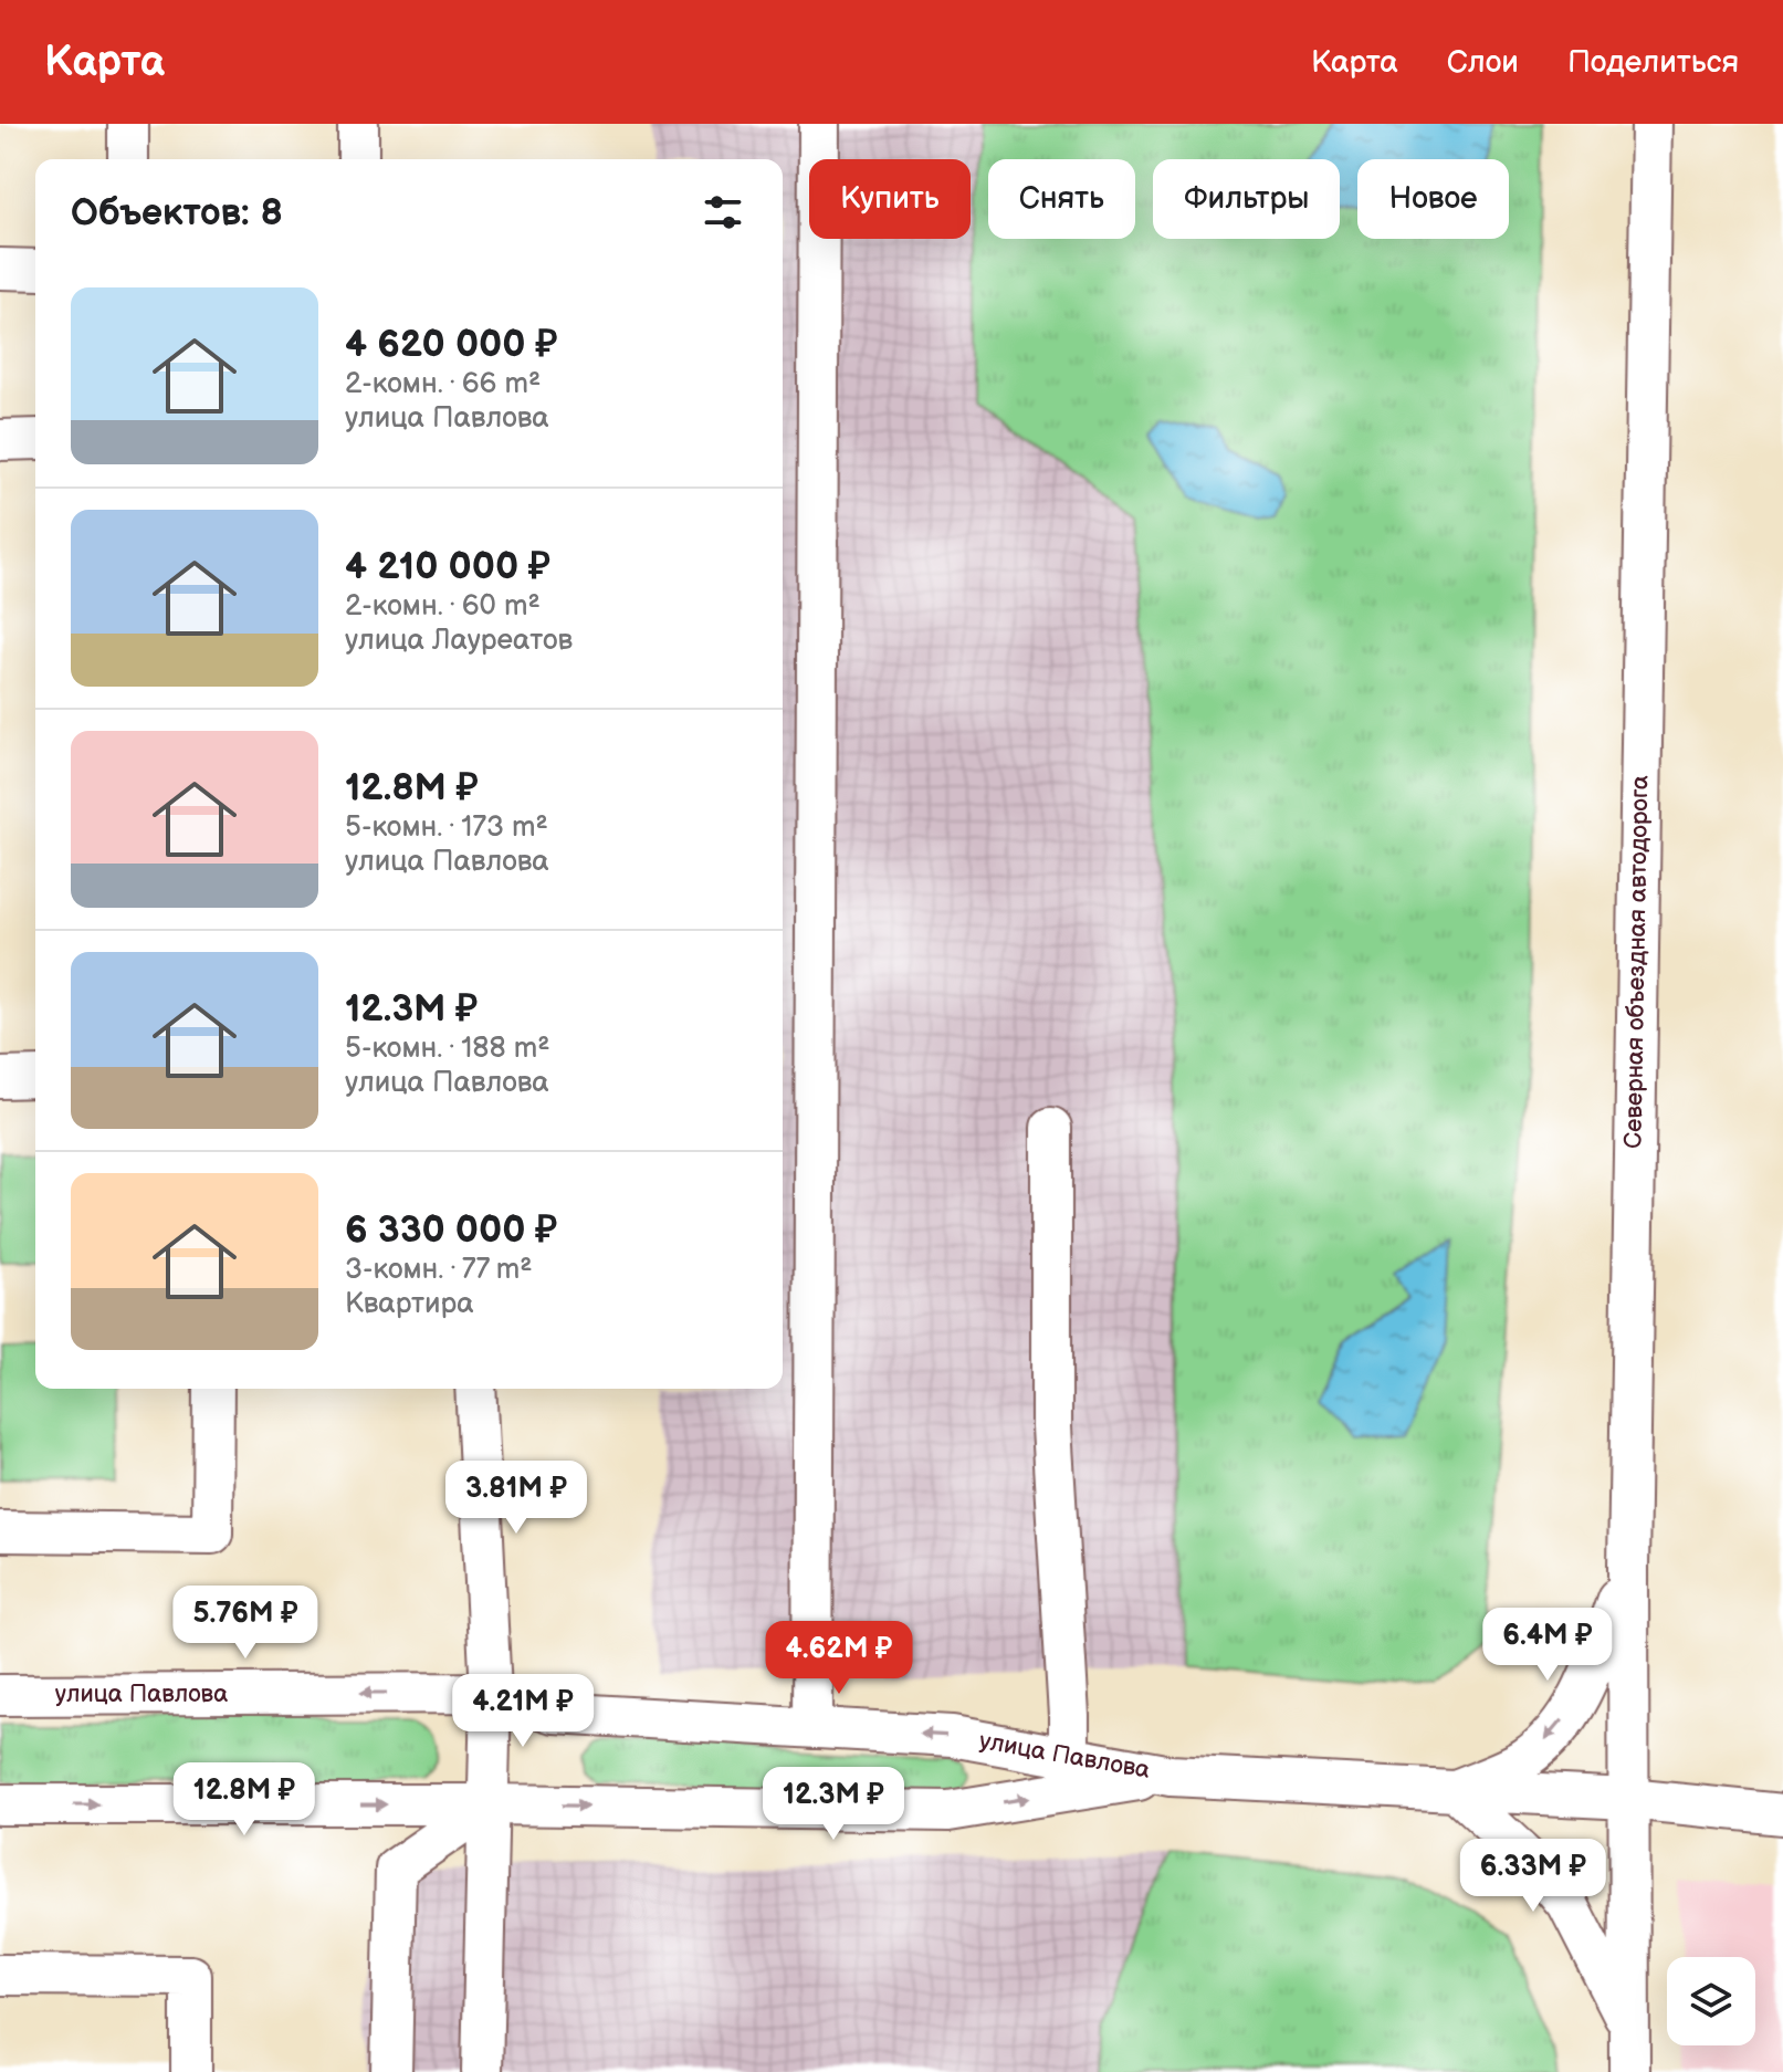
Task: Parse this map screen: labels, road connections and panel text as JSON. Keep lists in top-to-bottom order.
{
  "streets": {
    "street": ["Северная объездная автодорога", "улица Павлова"]
  },
  "page": {
    "header": "Карта",
    "nav": ["Карта", "Слои", "Поделиться"],
    "chip": [
      "Купить",
      "Снять",
      "Фильтры",
      "Новое"
    ],
    "heading": "Объектов: 8",
    "list": [
      {
        "name": "4 620 000 ₽",
        "note": "2-комн. · 66 m² · улица Павлова"
      },
      {
        "name": "4 210 000 ₽",
        "note": "2-комн. · 60 m² · улица Лауреатов"
      },
      {
        "name": "12.8M ₽",
        "note": "5-комн. · 173 m² · улица Павлова"
      },
      {
        "name": "12.3M ₽",
        "note": "5-комн. · 188 m² · улица Павлова"
      },
      {
        "name": "6 330 000 ₽",
        "note": "3-комн. · 77 m² · Квартира"
      }
    ],
    "price": [
      "3.81M ₽",
      "5.76M ₽",
      "6.4M ₽",
      "4.62M ₽",
      "4.21M ₽",
      "12.8M ₽",
      "12.3M ₽",
      "6.33M ₽"
    ]
  }
}
